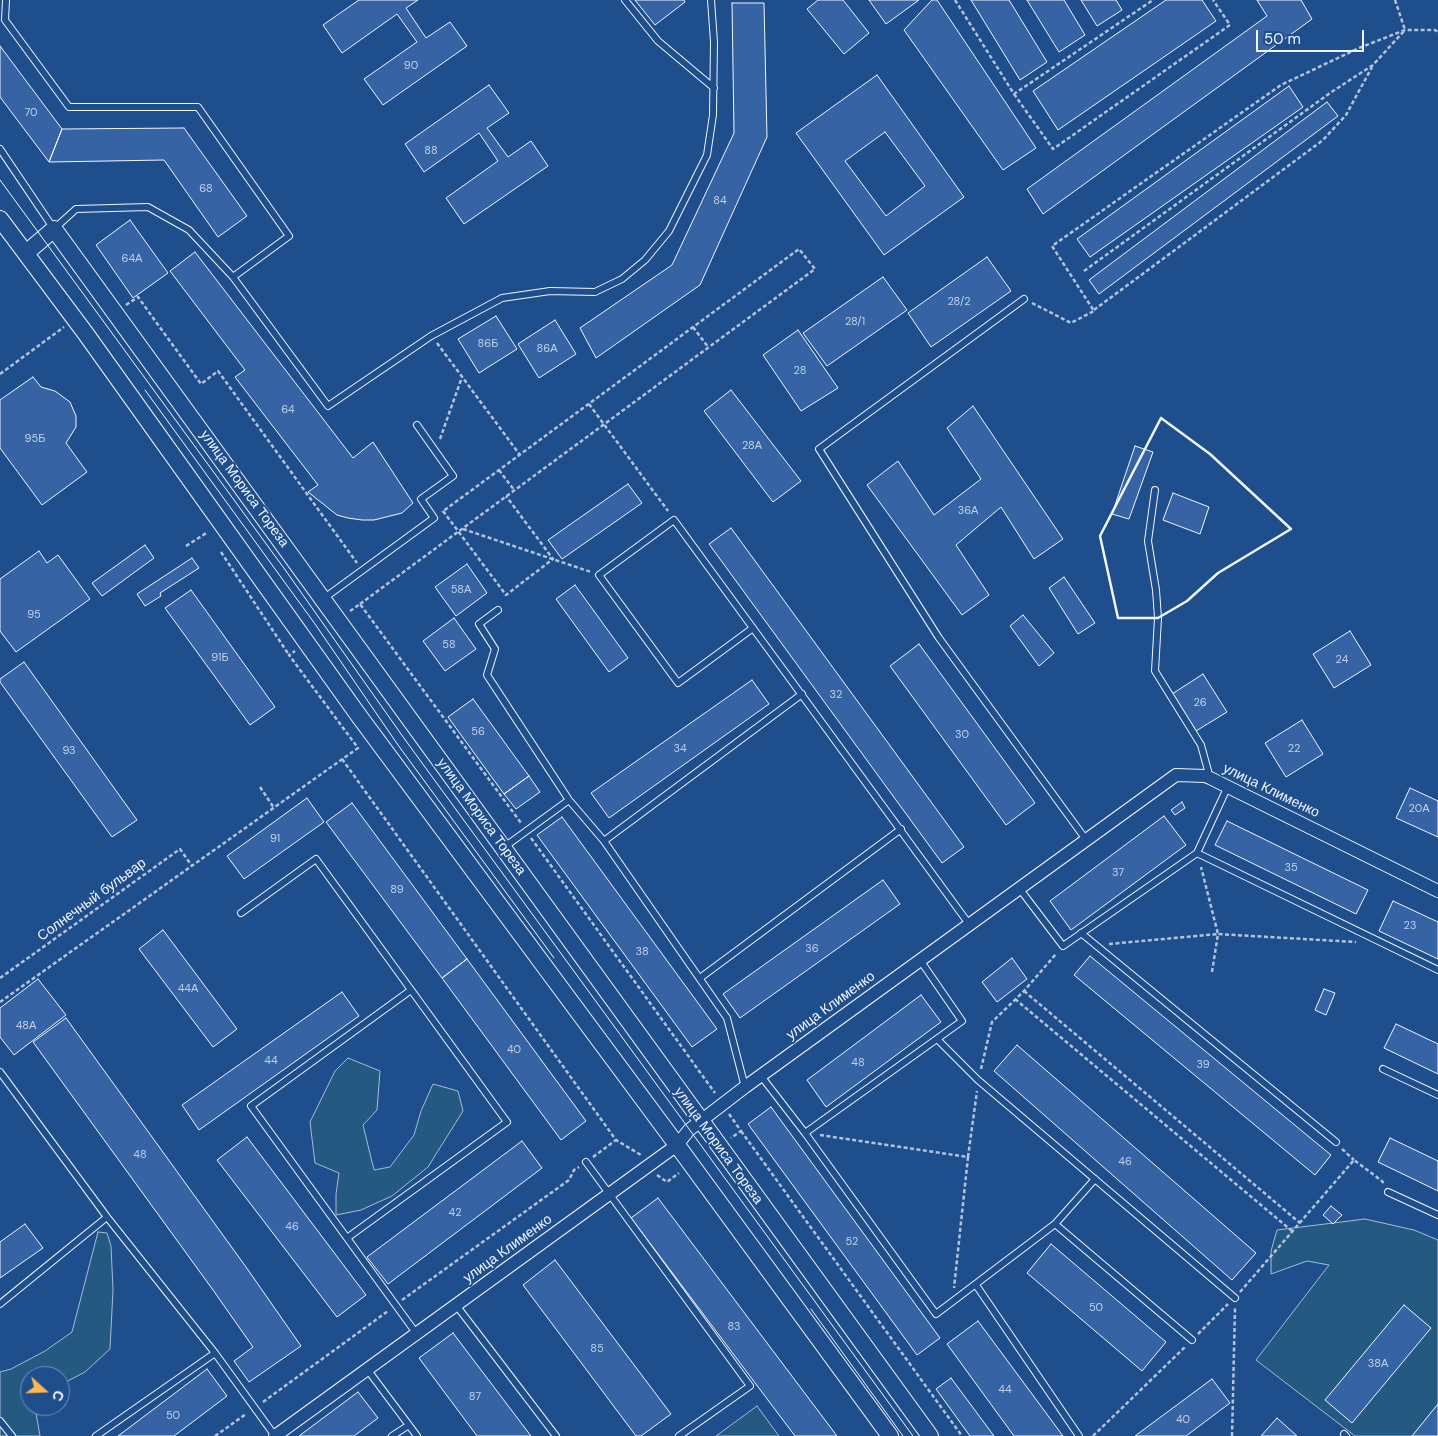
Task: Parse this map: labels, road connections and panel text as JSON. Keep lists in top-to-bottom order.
{
  "streets": {
    "street": ["улица Мориса Тореза", "улица Клименко"],
    "path": ["Солнечный бульвар"]
  },
  "crossings": [
    ["улица Мориса Тореза", "улица Клименко"]
  ],
  "house_numbers": [
    "90",
    "70",
    "88",
    "68",
    "84",
    "64А",
    "28/2",
    "28/1",
    "86Б",
    "86А",
    "28",
    "64",
    "95Б",
    "28А",
    "36А",
    "58А",
    "95",
    "58",
    "91Б",
    "24",
    "32",
    "26",
    "56",
    "30",
    "34",
    "22",
    "93",
    "20А",
    "91",
    "35",
    "37",
    "89",
    "23",
    "36",
    "38",
    "44А",
    "48А",
    "40",
    "44",
    "48",
    "39",
    "48",
    "46",
    "42",
    "46",
    "52",
    "50",
    "83",
    "85",
    "38А",
    "44",
    "87",
    "50",
    "40"
  ],
  "scale_bar": "50 m",
  "north": "right"
}
